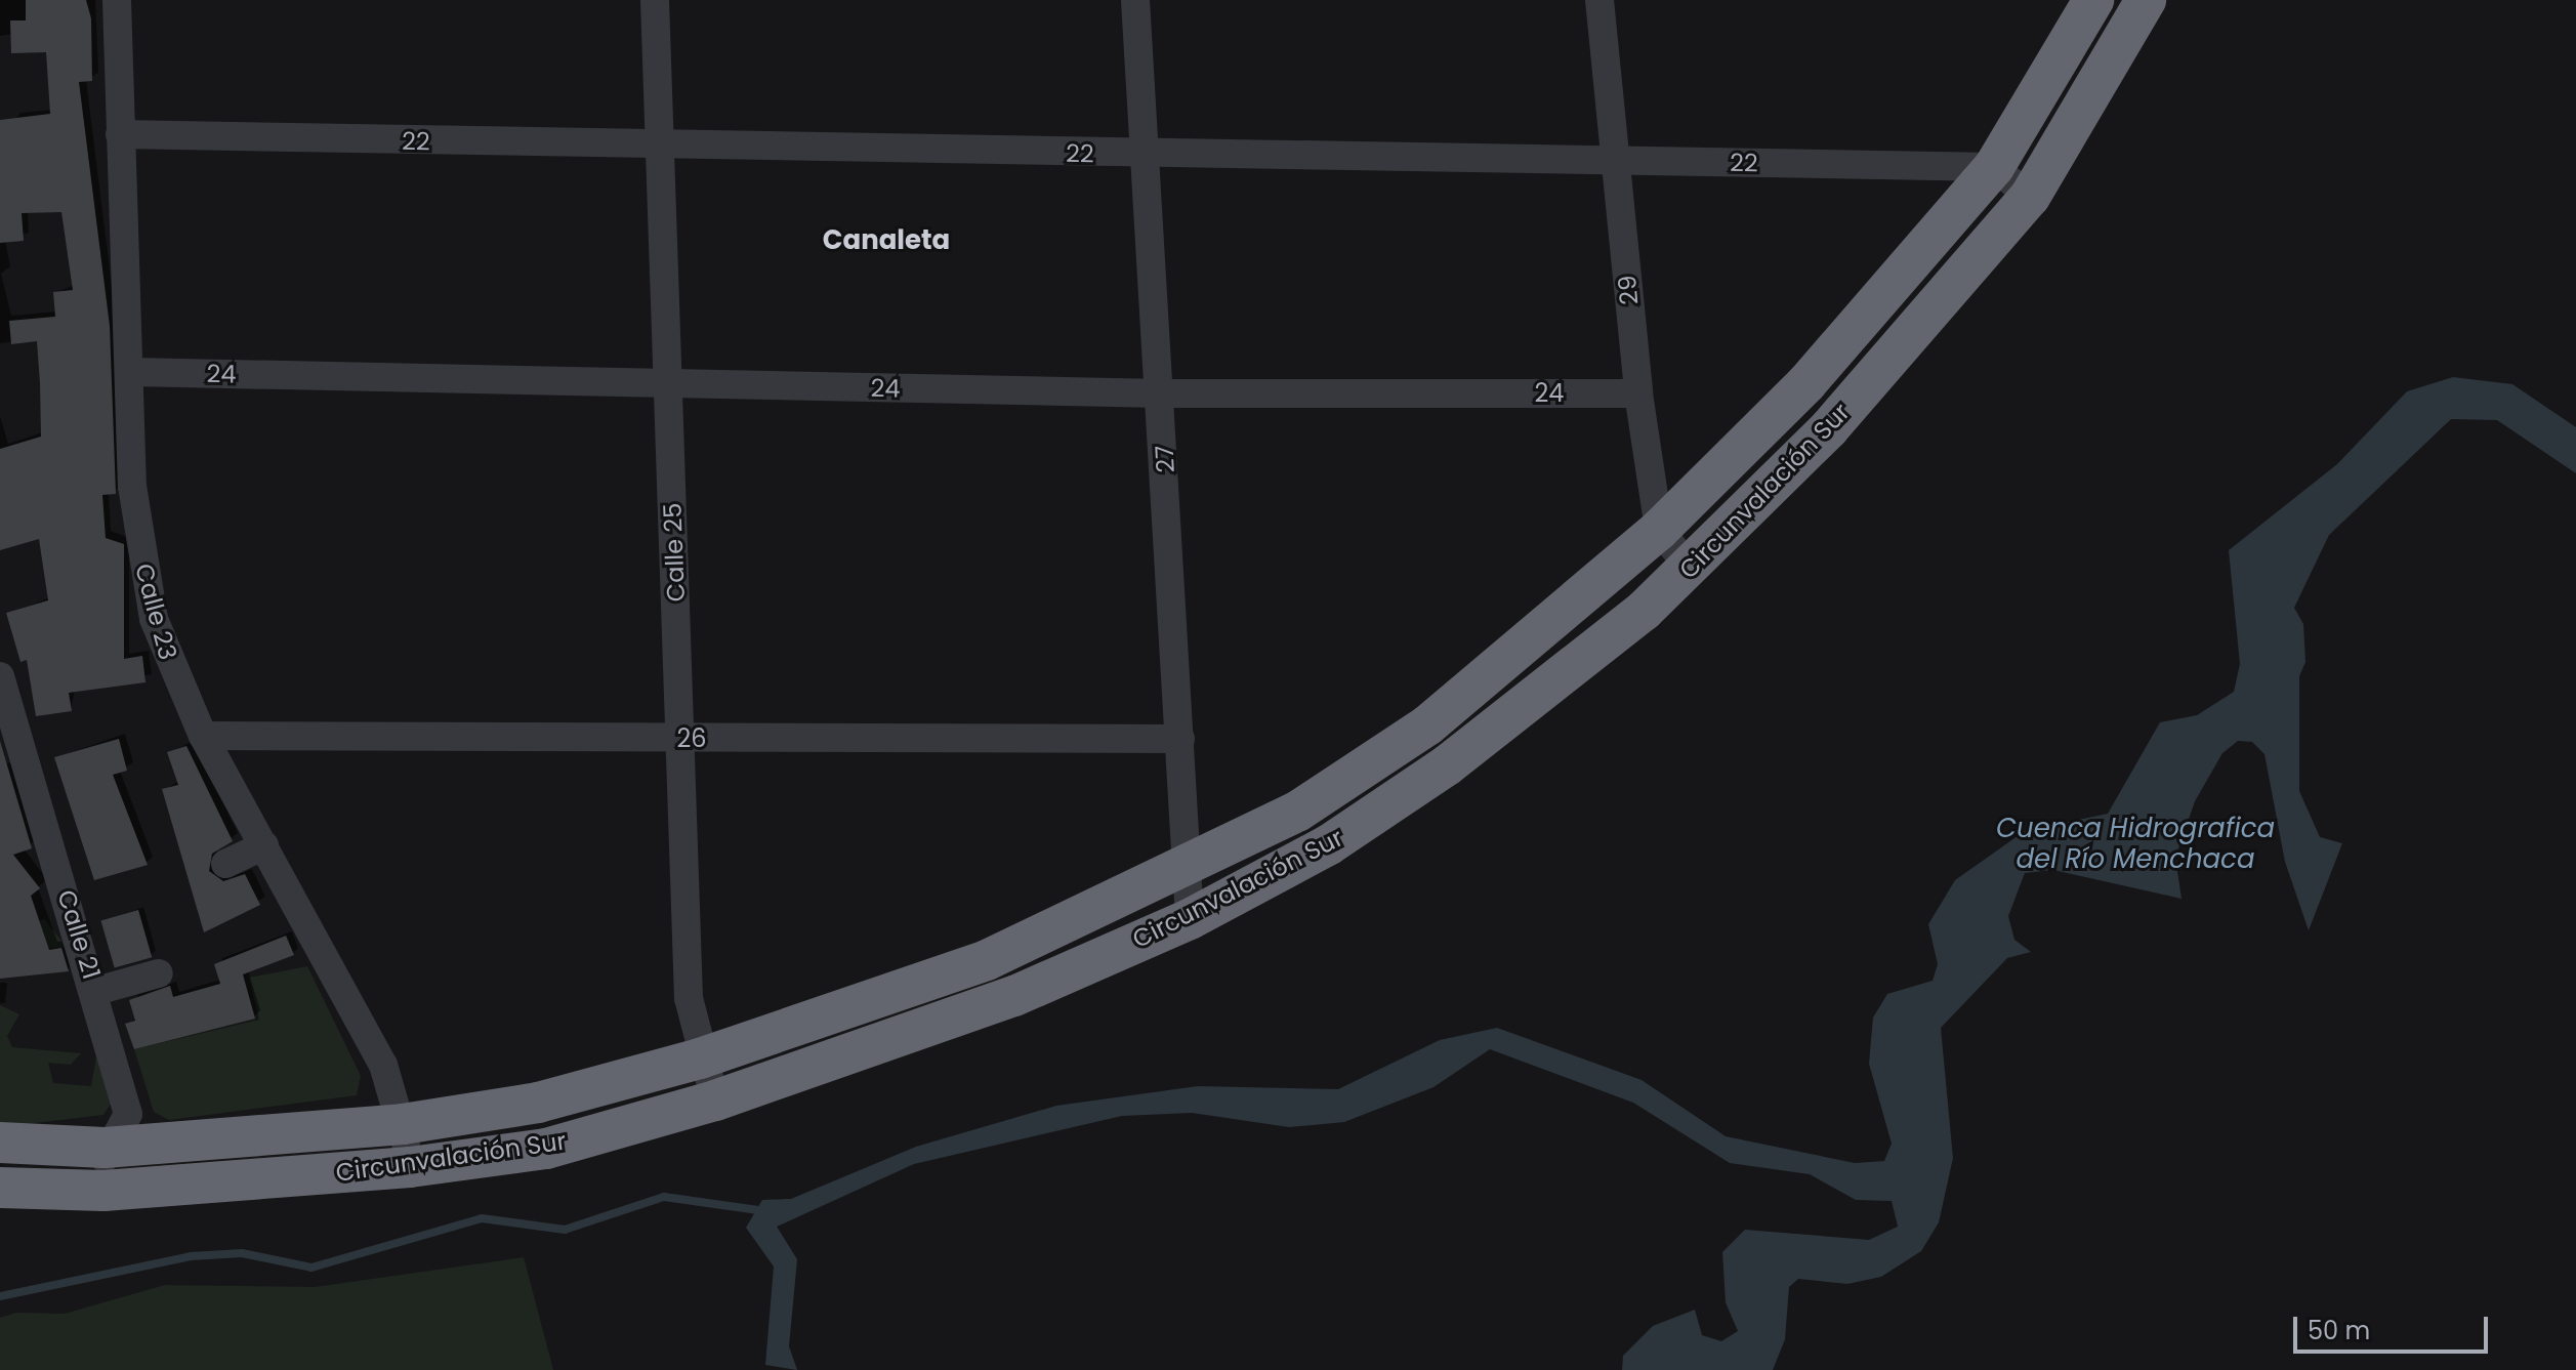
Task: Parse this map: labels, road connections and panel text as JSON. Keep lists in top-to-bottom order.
{
  "streets": {
    "highway": ["Circunvalación Sur"],
    "street": [
      "22",
      "29",
      "24",
      "27",
      "Calle 25",
      "Calle 23",
      "26",
      "Calle 21"
    ]
  },
  "crossings": [
    ["22", "29"],
    ["22", "27"],
    ["22", "Circunvalación Sur"],
    ["22", "Calle 25"],
    ["22", "Calle 23"],
    ["29", "24"],
    ["29", "Circunvalación Sur"],
    ["24", "27"],
    ["24", "Calle 25"],
    ["24", "Calle 23"],
    ["27", "Circunvalación Sur"],
    ["27", "26"],
    ["Circunvalación Sur", "Calle 25"],
    ["Circunvalación Sur", "Calle 23"],
    ["Circunvalación Sur", "Calle 21"],
    ["Calle 25", "26"],
    ["Calle 23", "26"]
  ],
  "districts": ["Canaleta"],
  "water": ["Cuenca Hidrografica del Río Menchaca"],
  "scale_bar": "50 m"
}
